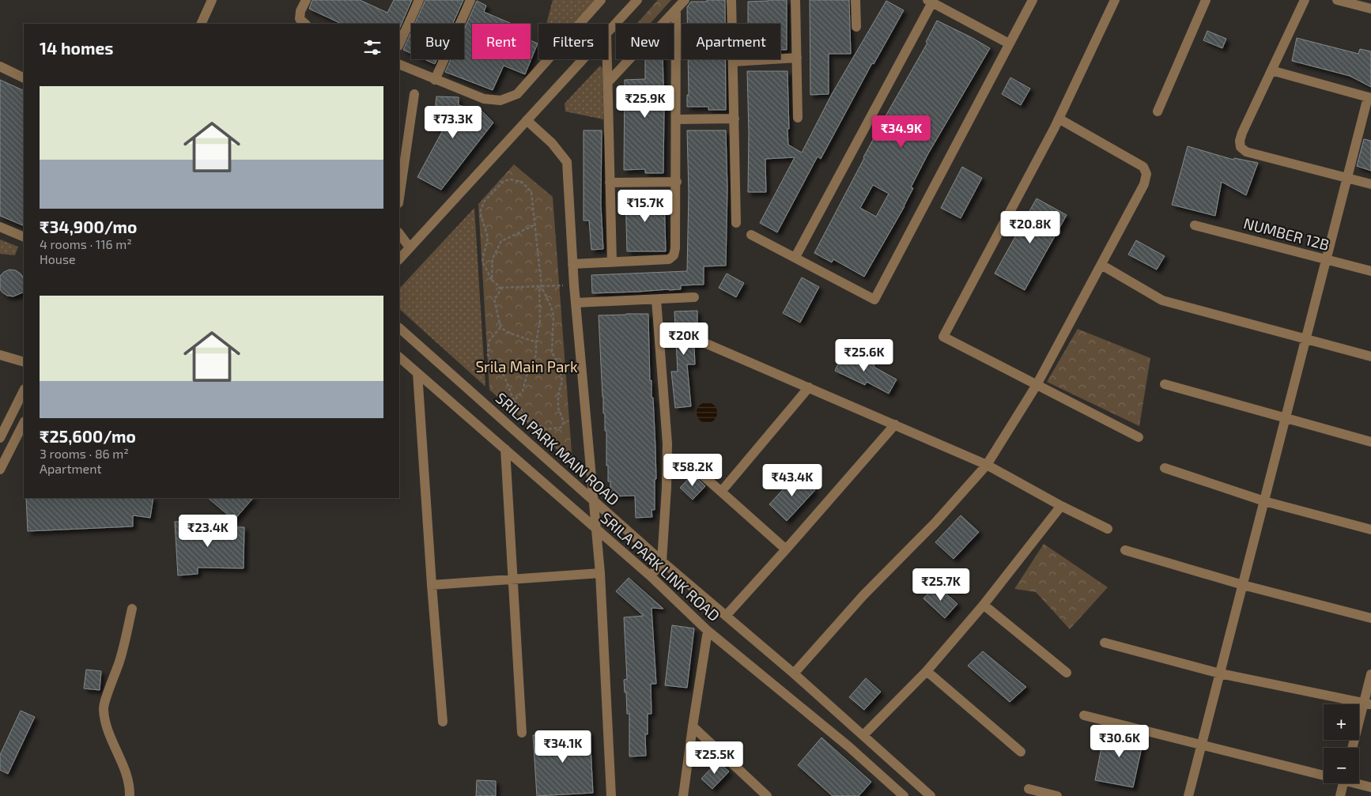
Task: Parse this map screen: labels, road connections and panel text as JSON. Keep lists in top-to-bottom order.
{
  "streets": {
    "street": ["NUMBER 12B", "SRILA PARK MAIN ROAD", "SRILA PARK LINK ROAD"]
  },
  "crossings": [
    ["SRILA PARK MAIN ROAD", "SRILA PARK LINK ROAD"]
  ],
  "parks": ["Srila Main Park"],
  "page": {
    "chip": [
      "Buy",
      "Rent",
      "Filters",
      "New",
      "Apartment"
    ],
    "heading": "14 homes",
    "list": [
      {
        "name": "₹34,900/mo",
        "note": "4 rooms · 116 m² · House"
      },
      {
        "name": "₹25,600/mo",
        "note": "3 rooms · 86 m² · Apartment"
      }
    ],
    "price": [
      "₹25.9K",
      "₹73.3K",
      "₹34.9K",
      "₹15.7K",
      "₹20.8K",
      "₹20K",
      "₹25.6K",
      "₹58.2K",
      "₹43.4K",
      "₹23.4K",
      "₹25.7K",
      "₹30.6K",
      "₹34.1K",
      "₹25.5K"
    ],
    "map_buttons": ["+", "−"]
  }
}
